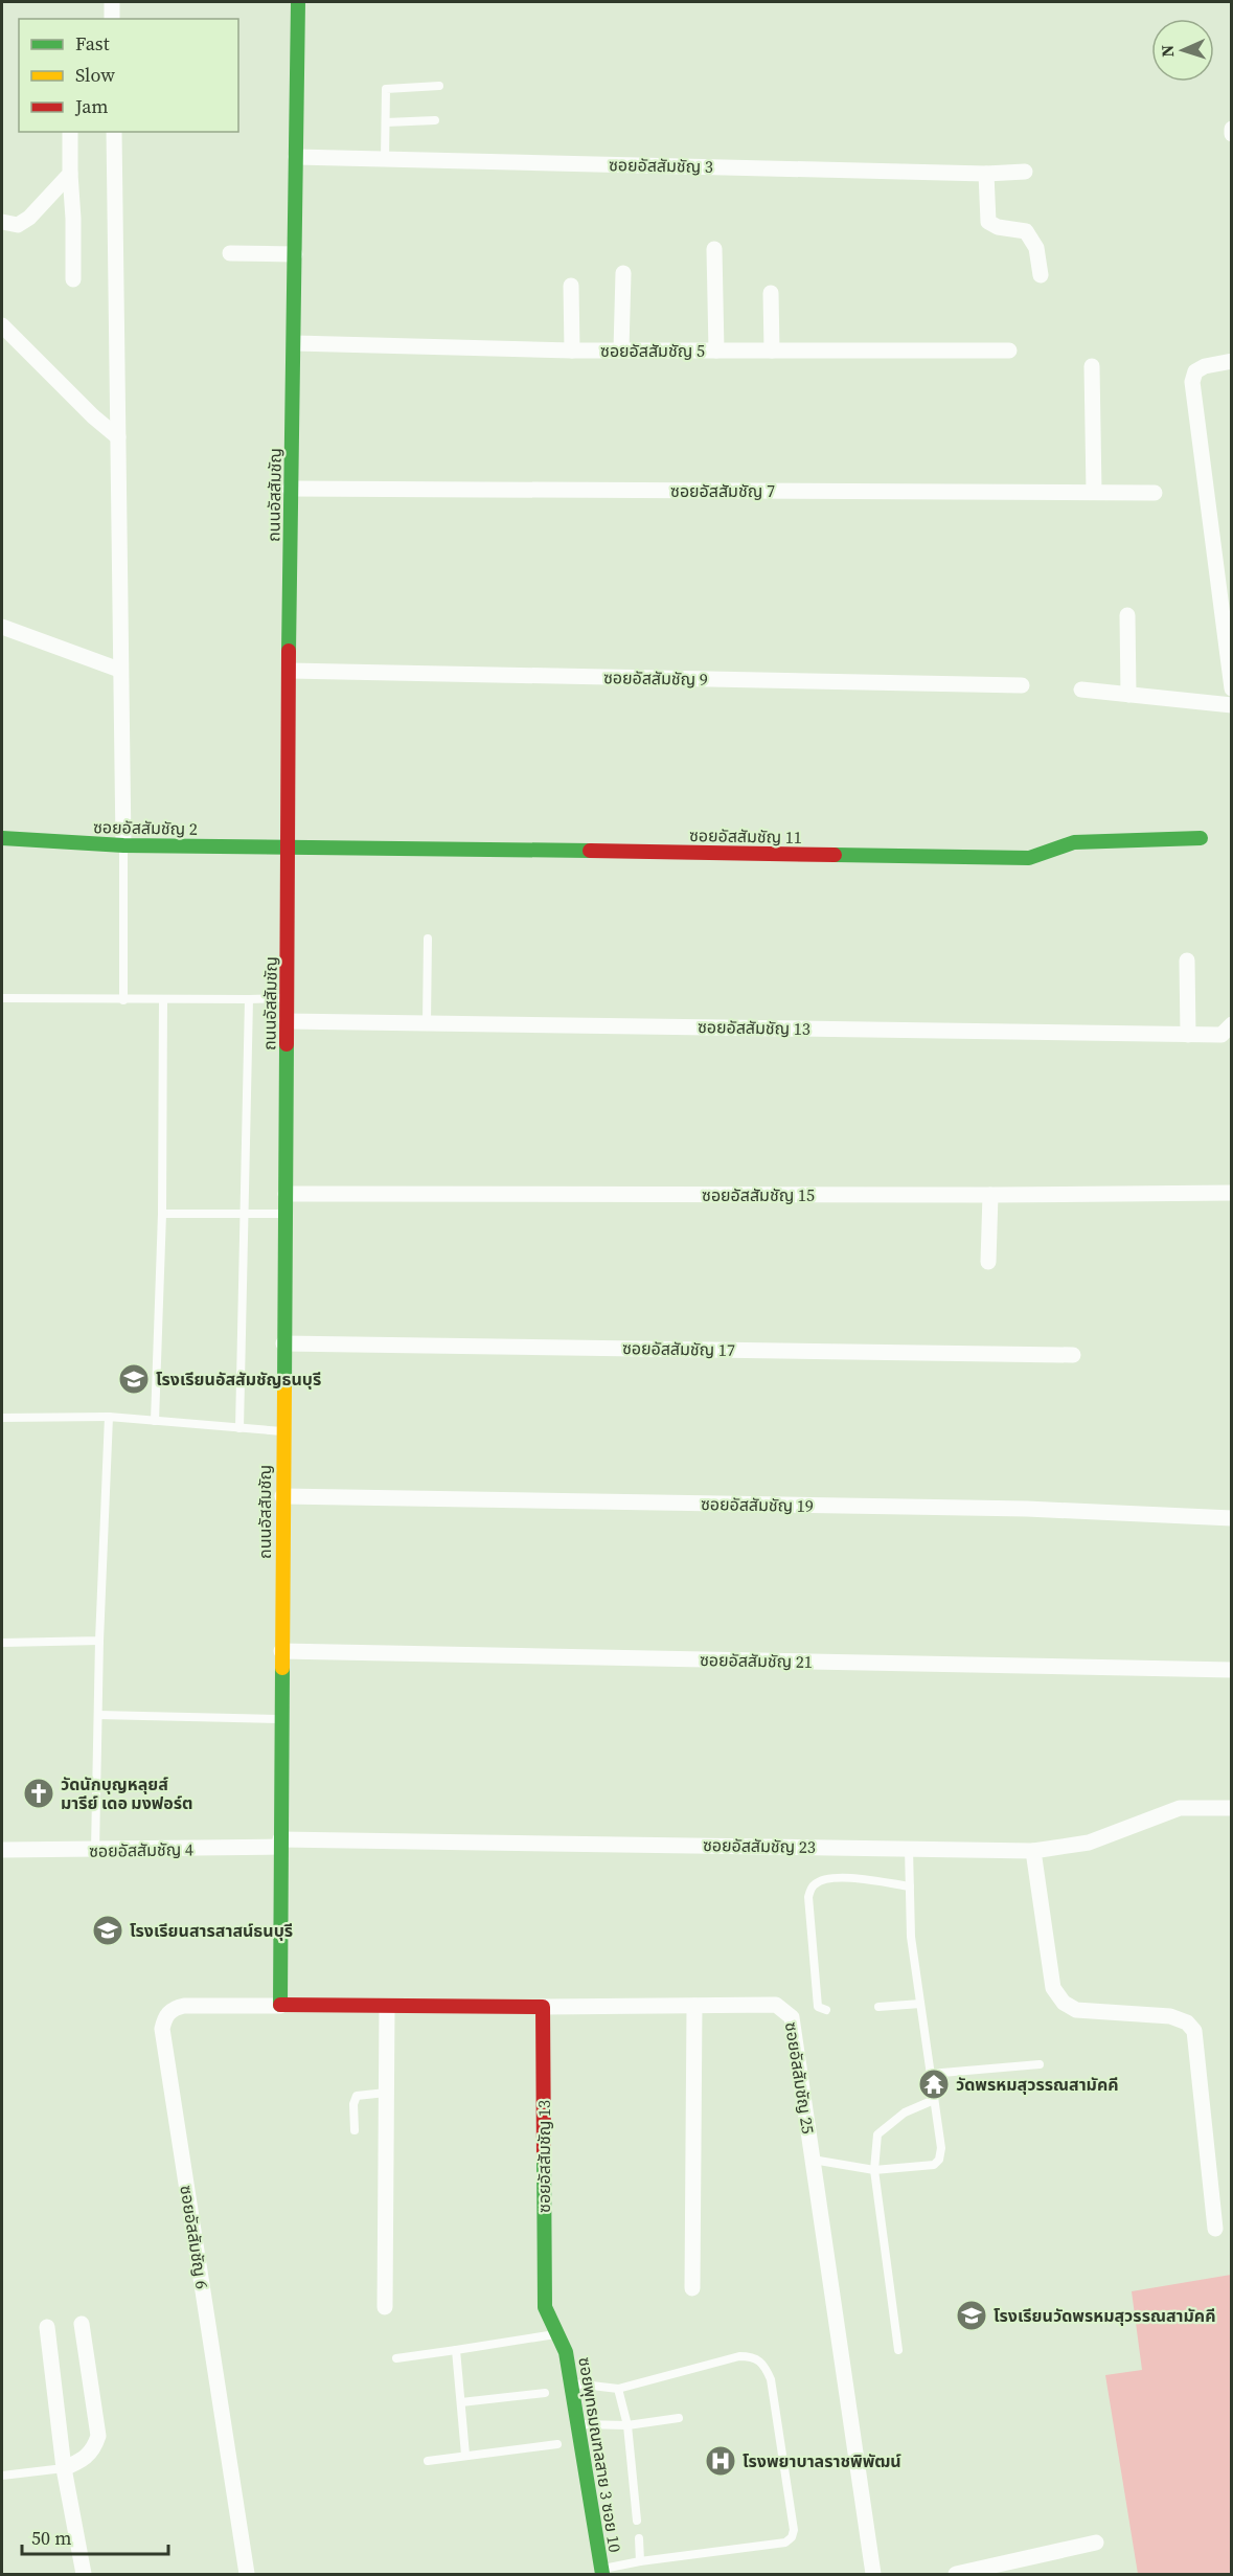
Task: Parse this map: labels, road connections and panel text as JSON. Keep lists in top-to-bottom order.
{
  "streets": {
    "street": [
      "ซอยอัสสัมชัญ 3",
      "ซอยอัสสัมชัญ 5",
      "ซอยอัสสัมชัญ 7",
      "ถนนอัสสัมชัญ",
      "ซอยอัสสัมชัญ 9",
      "ซอยอัสสัมชัญ 2",
      "ซอยอัสสัมชัญ 11",
      "ซอยอัสสัมชัญ 13",
      "ซอยอัสสัมชัญ 15",
      "ซอยอัสสัมชัญ 17",
      "ซอยอัสสัมชัญ 19",
      "ซอยอัสสัมชัญ 21",
      "ซอยอัสสัมชัญ 23",
      "ซอยอัสสัมชัญ 4",
      "ซอยอัสสัมชัญ 25",
      "ซอยอัสสัมชัญ 6",
      "ซอยพุทธมณฑลสาย 3 ซอย 10"
    ]
  },
  "crossings": [
    ["ซอยอัสสัมชัญ 3", "ถนนอัสสัมชัญ"],
    ["ซอยอัสสัมชัญ 5", "ถนนอัสสัมชัญ"],
    ["ซอยอัสสัมชัญ 7", "ถนนอัสสัมชัญ"],
    ["ถนนอัสสัมชัญ", "ซอยอัสสัมชัญ 9"],
    ["ถนนอัสสัมชัญ", "ซอยอัสสัมชัญ 2"],
    ["ถนนอัสสัมชัญ", "ซอยอัสสัมชัญ 11"],
    ["ถนนอัสสัมชัญ", "ซอยอัสสัมชัญ 13"],
    ["ถนนอัสสัมชัญ", "ซอยอัสสัมชัญ 15"],
    ["ถนนอัสสัมชัญ", "ซอยอัสสัมชัญ 17"],
    ["ถนนอัสสัมชัญ", "ซอยอัสสัมชัญ 19"],
    ["ถนนอัสสัมชัญ", "ซอยอัสสัมชัญ 21"],
    ["ถนนอัสสัมชัญ", "ซอยอัสสัมชัญ 23"],
    ["ถนนอัสสัมชัญ", "ซอยอัสสัมชัญ 4"],
    ["ถนนอัสสัมชัญ", "ซอยอัสสัมชัญ 25"],
    ["ถนนอัสสัมชัญ", "ซอยอัสสัมชัญ 6"],
    ["ซอยอัสสัมชัญ 2", "ซอยอัสสัมชัญ 11"],
    ["ซอยอัสสัมชัญ 13", "ซอยอัสสัมชัญ 25"],
    ["ซอยอัสสัมชัญ 13", "ซอยพุทธมณฑลสาย 3 ซอย 10"],
    ["ซอยอัสสัมชัญ 23", "ซอยอัสสัมชัญ 4"],
    ["ซอยอัสสัมชัญ 25", "ซอยอัสสัมชัญ 6"]
  ],
  "places": {
    "school or university": ["โรงเรียนอัสสัมชัญธนบุรี", "โรงเรียนสารสาสน์ธนบุรี", "โรงเรียนวัดพรหมสุวรรณสามัคคี"],
    "church": ["วัดนักบุญหลุยส์ มารีย์ เดอ มงฟอร์ต"],
    "temple": ["วัดพรหมสุวรรณสามัคคี"],
    "hospital": ["โรงพยาบาลราชพิพัฒน์"]
  },
  "legend": ["Fast", "Slow", "Jam"],
  "scale_bar": "50 m",
  "north": "left"
}
